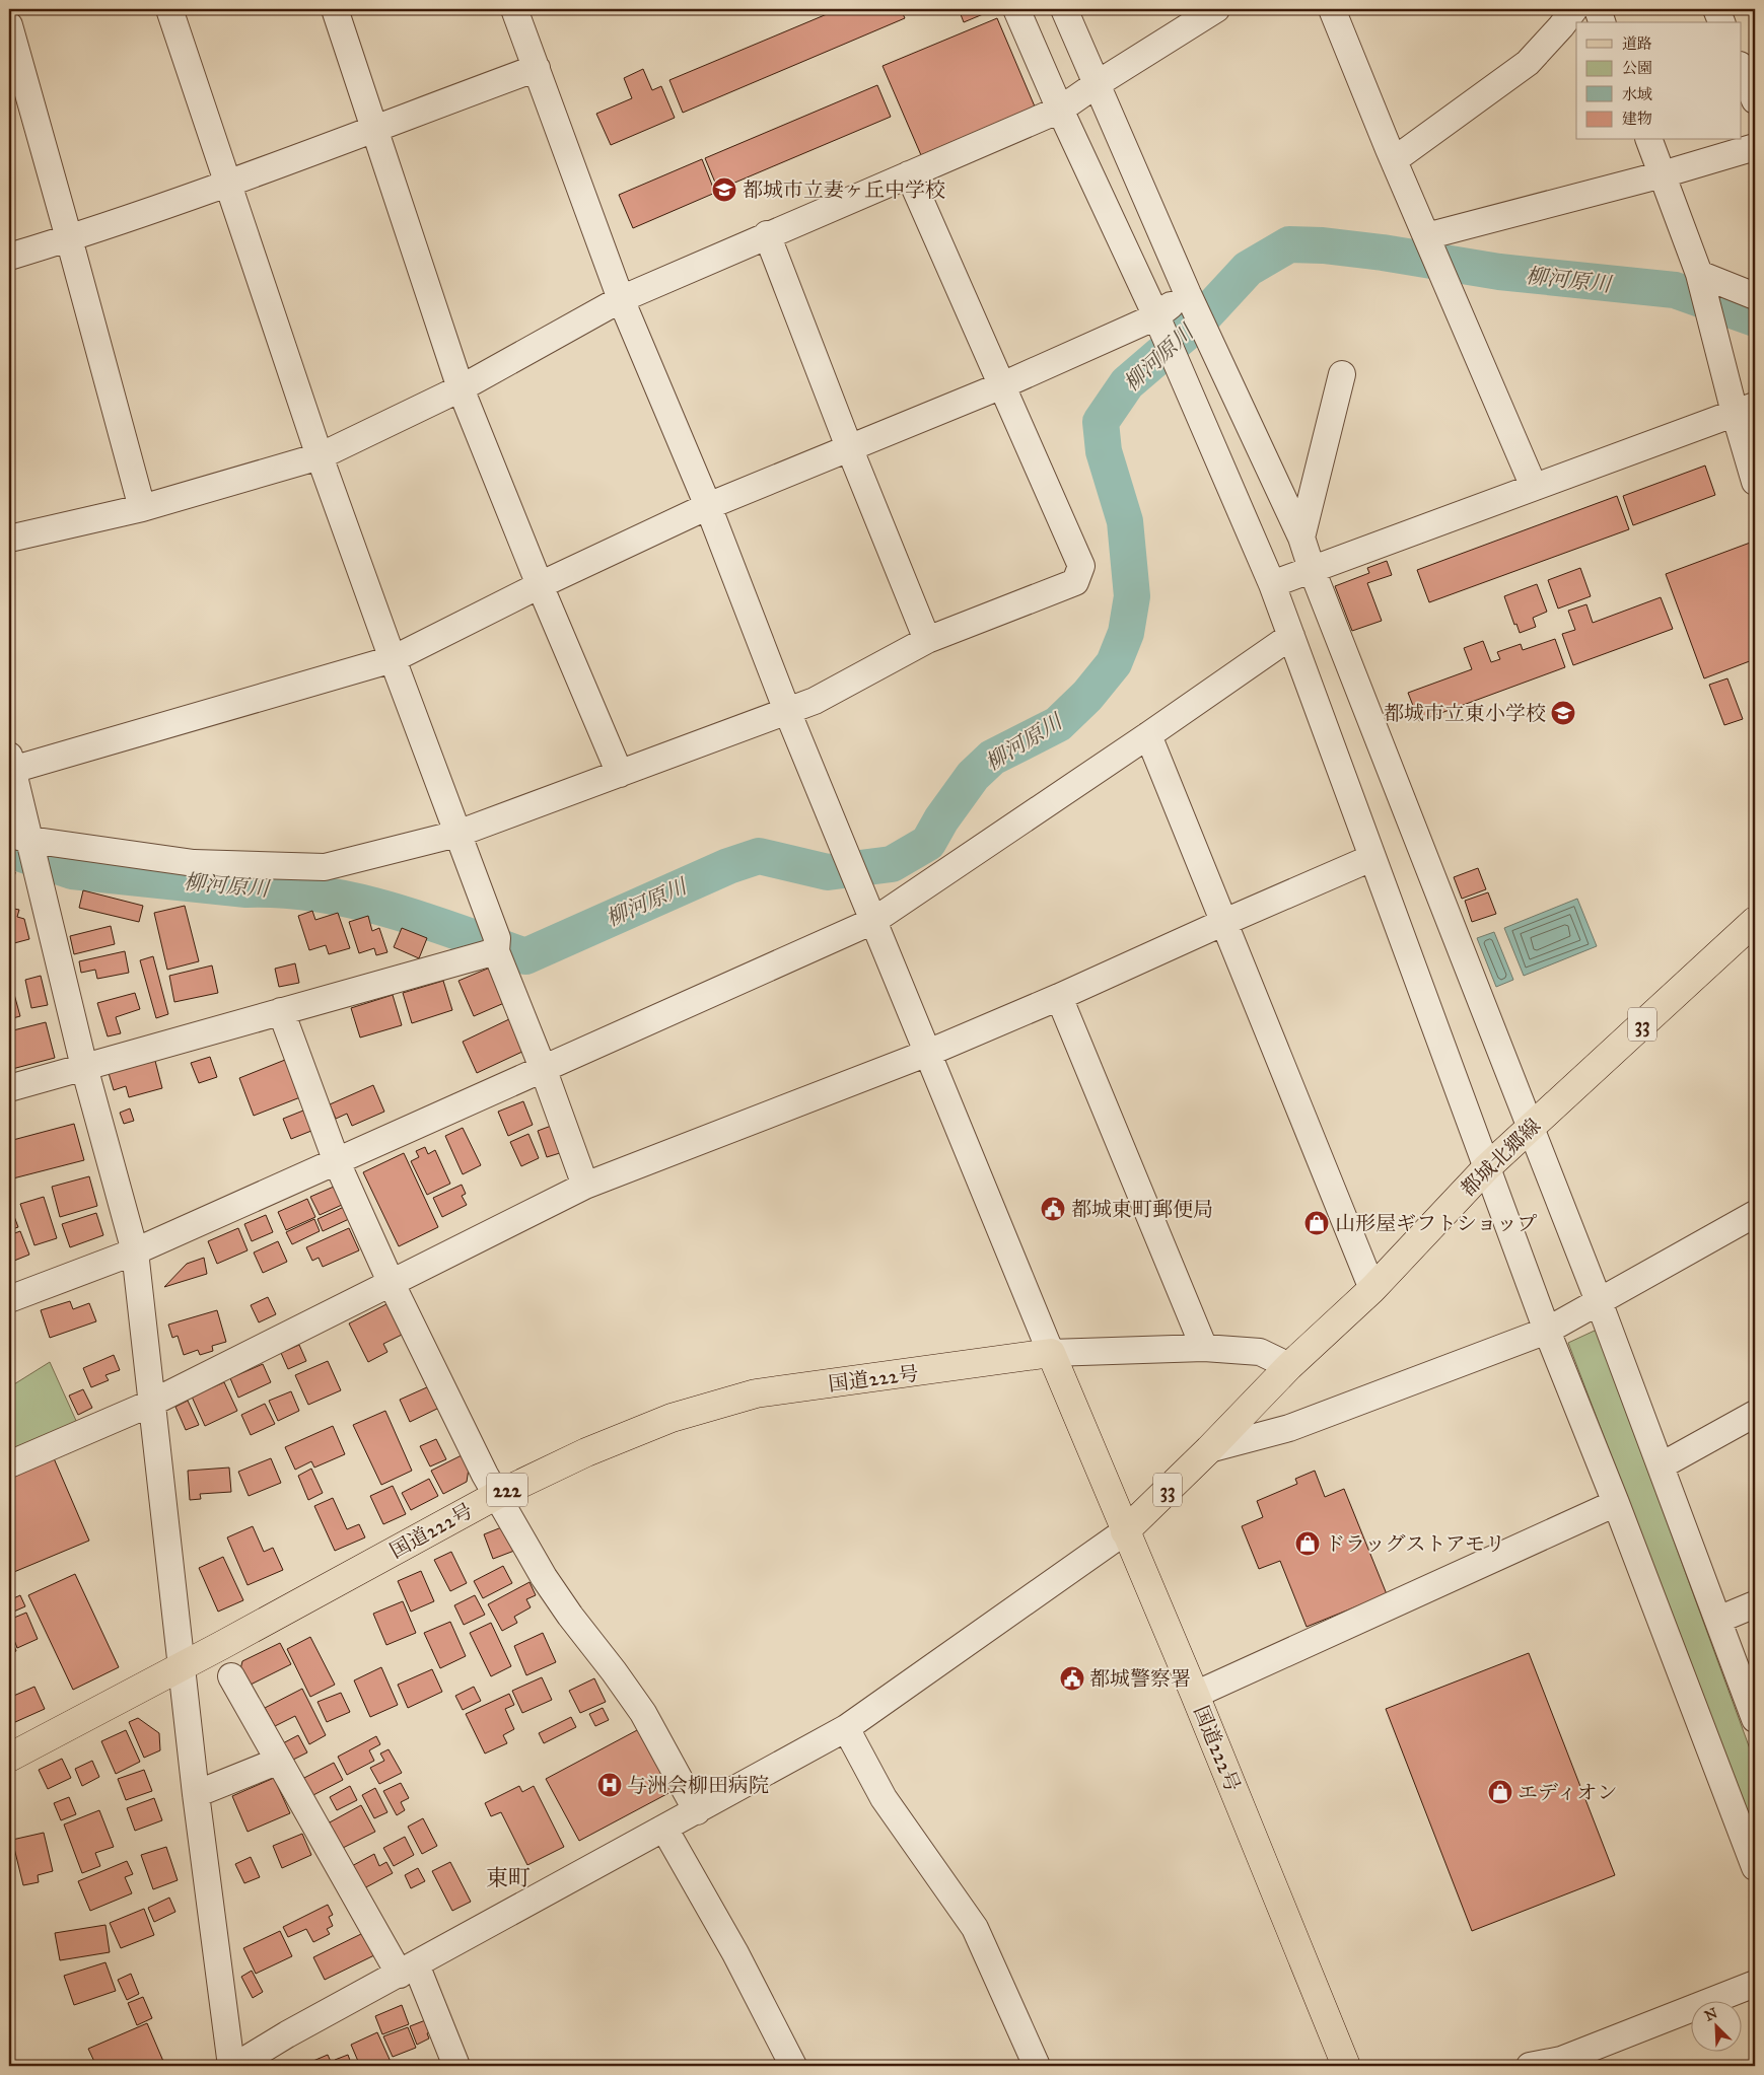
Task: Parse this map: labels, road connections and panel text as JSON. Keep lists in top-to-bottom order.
{
  "streets": {
    "main road": [
      "33",
      "都城北郷線",
      "国道222号",
      "222"
    ]
  },
  "crossings": [
    ["都城北郷線", "国道222号"]
  ],
  "districts": ["東町"],
  "water": ["柳河原川"],
  "places": {
    "school or university": ["都城市立妻ヶ丘中学校", "都城市立東小学校"],
    "public building": ["都城東町郵便局", "都城警察署"],
    "shop": ["山形屋ギフトショップ", "ドラッグストアモリ", "エディオン"],
    "hospital": ["与洲会柳田病院"]
  },
  "legend": [
    "道路",
    "公園",
    "水域",
    "建物"
  ],
  "north": "top left"
}
